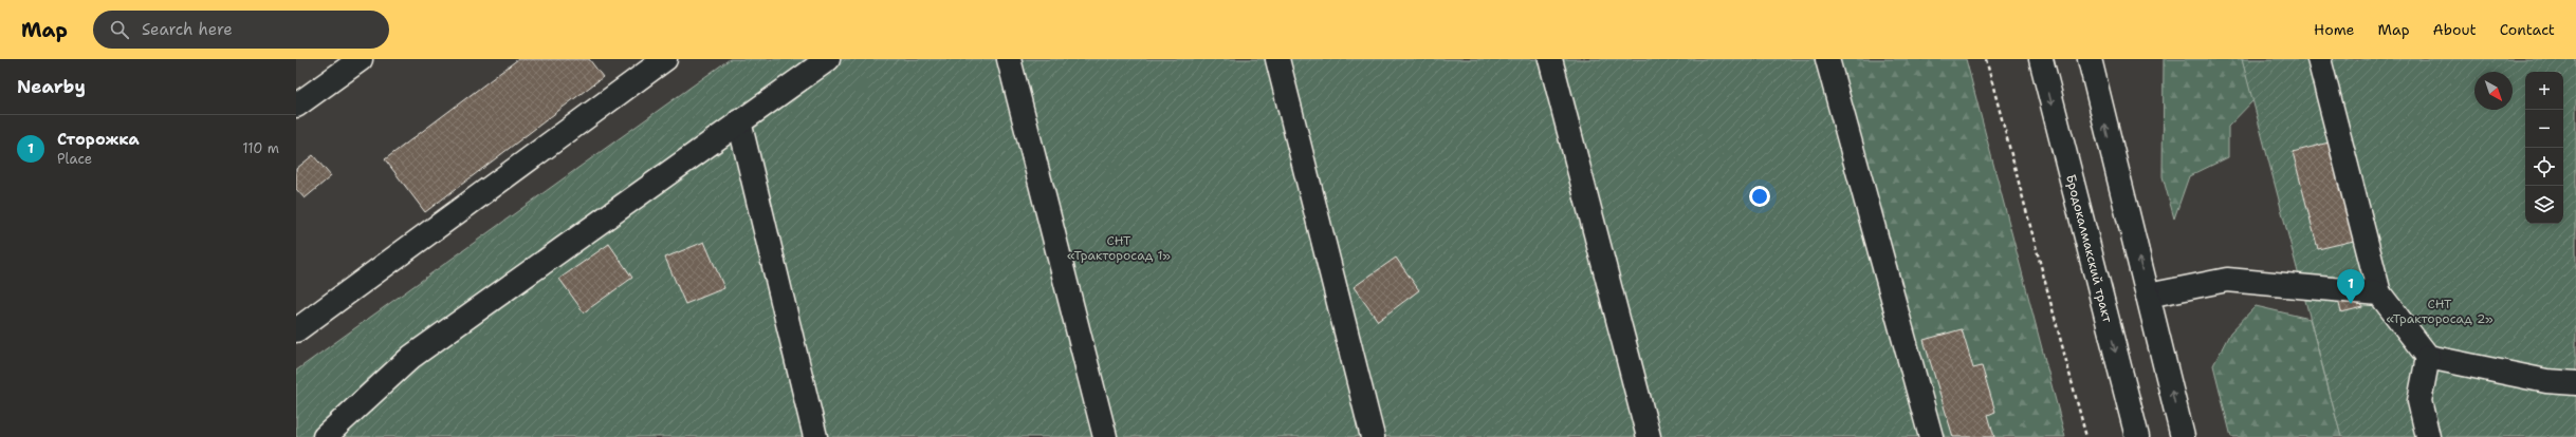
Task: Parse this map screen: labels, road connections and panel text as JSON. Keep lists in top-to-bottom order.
{
  "streets": {
    "street": ["Бродокалмакский тракт"]
  },
  "parks": ["СНТ «Тракторосад 1»", "СНТ «Тракторосад 2»"],
  "north": "bottom right",
  "page": {
    "header": "Map",
    "search": "Search here",
    "nav": [
      "Home",
      "Map",
      "About",
      "Contact"
    ],
    "heading": "Nearby",
    "map_buttons": ["+", "−"],
    "list": [
      {
        "mark": "1",
        "name": "Сторожка",
        "note": "Place",
        "value": "110 m"
      }
    ],
    "pins": "1"
  }
}
